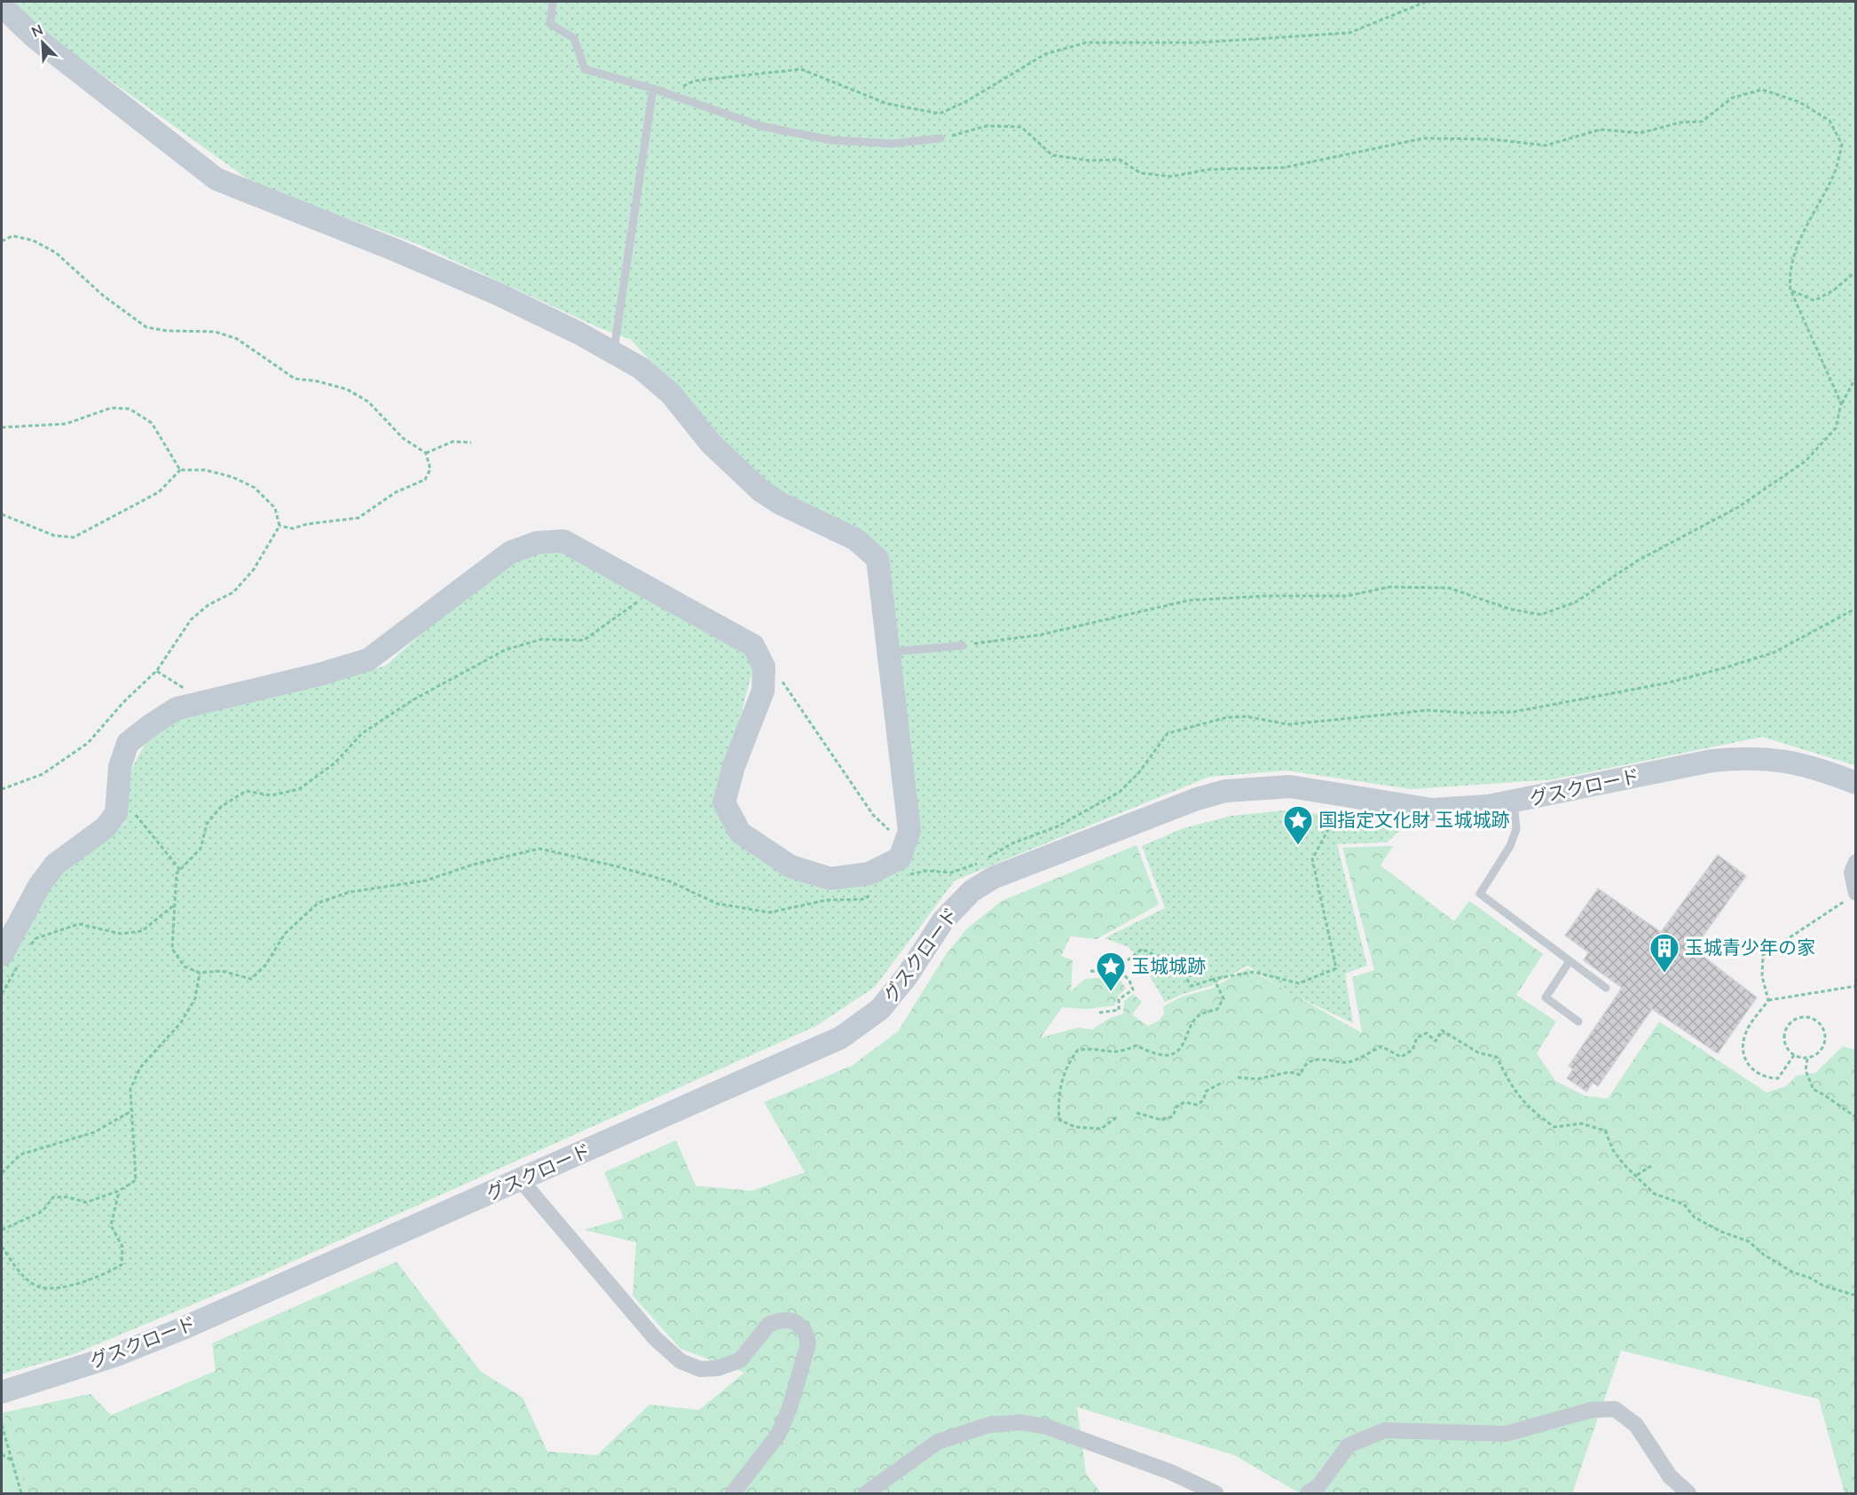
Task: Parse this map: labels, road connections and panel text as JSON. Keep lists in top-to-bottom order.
{
  "streets": {
    "street": ["グスクロード"]
  },
  "places": {
    "place": ["国指定文化財 玉城城跡", "玉城城跡"],
    "building": ["玉城青少年の家"]
  },
  "north": "top left"
}
